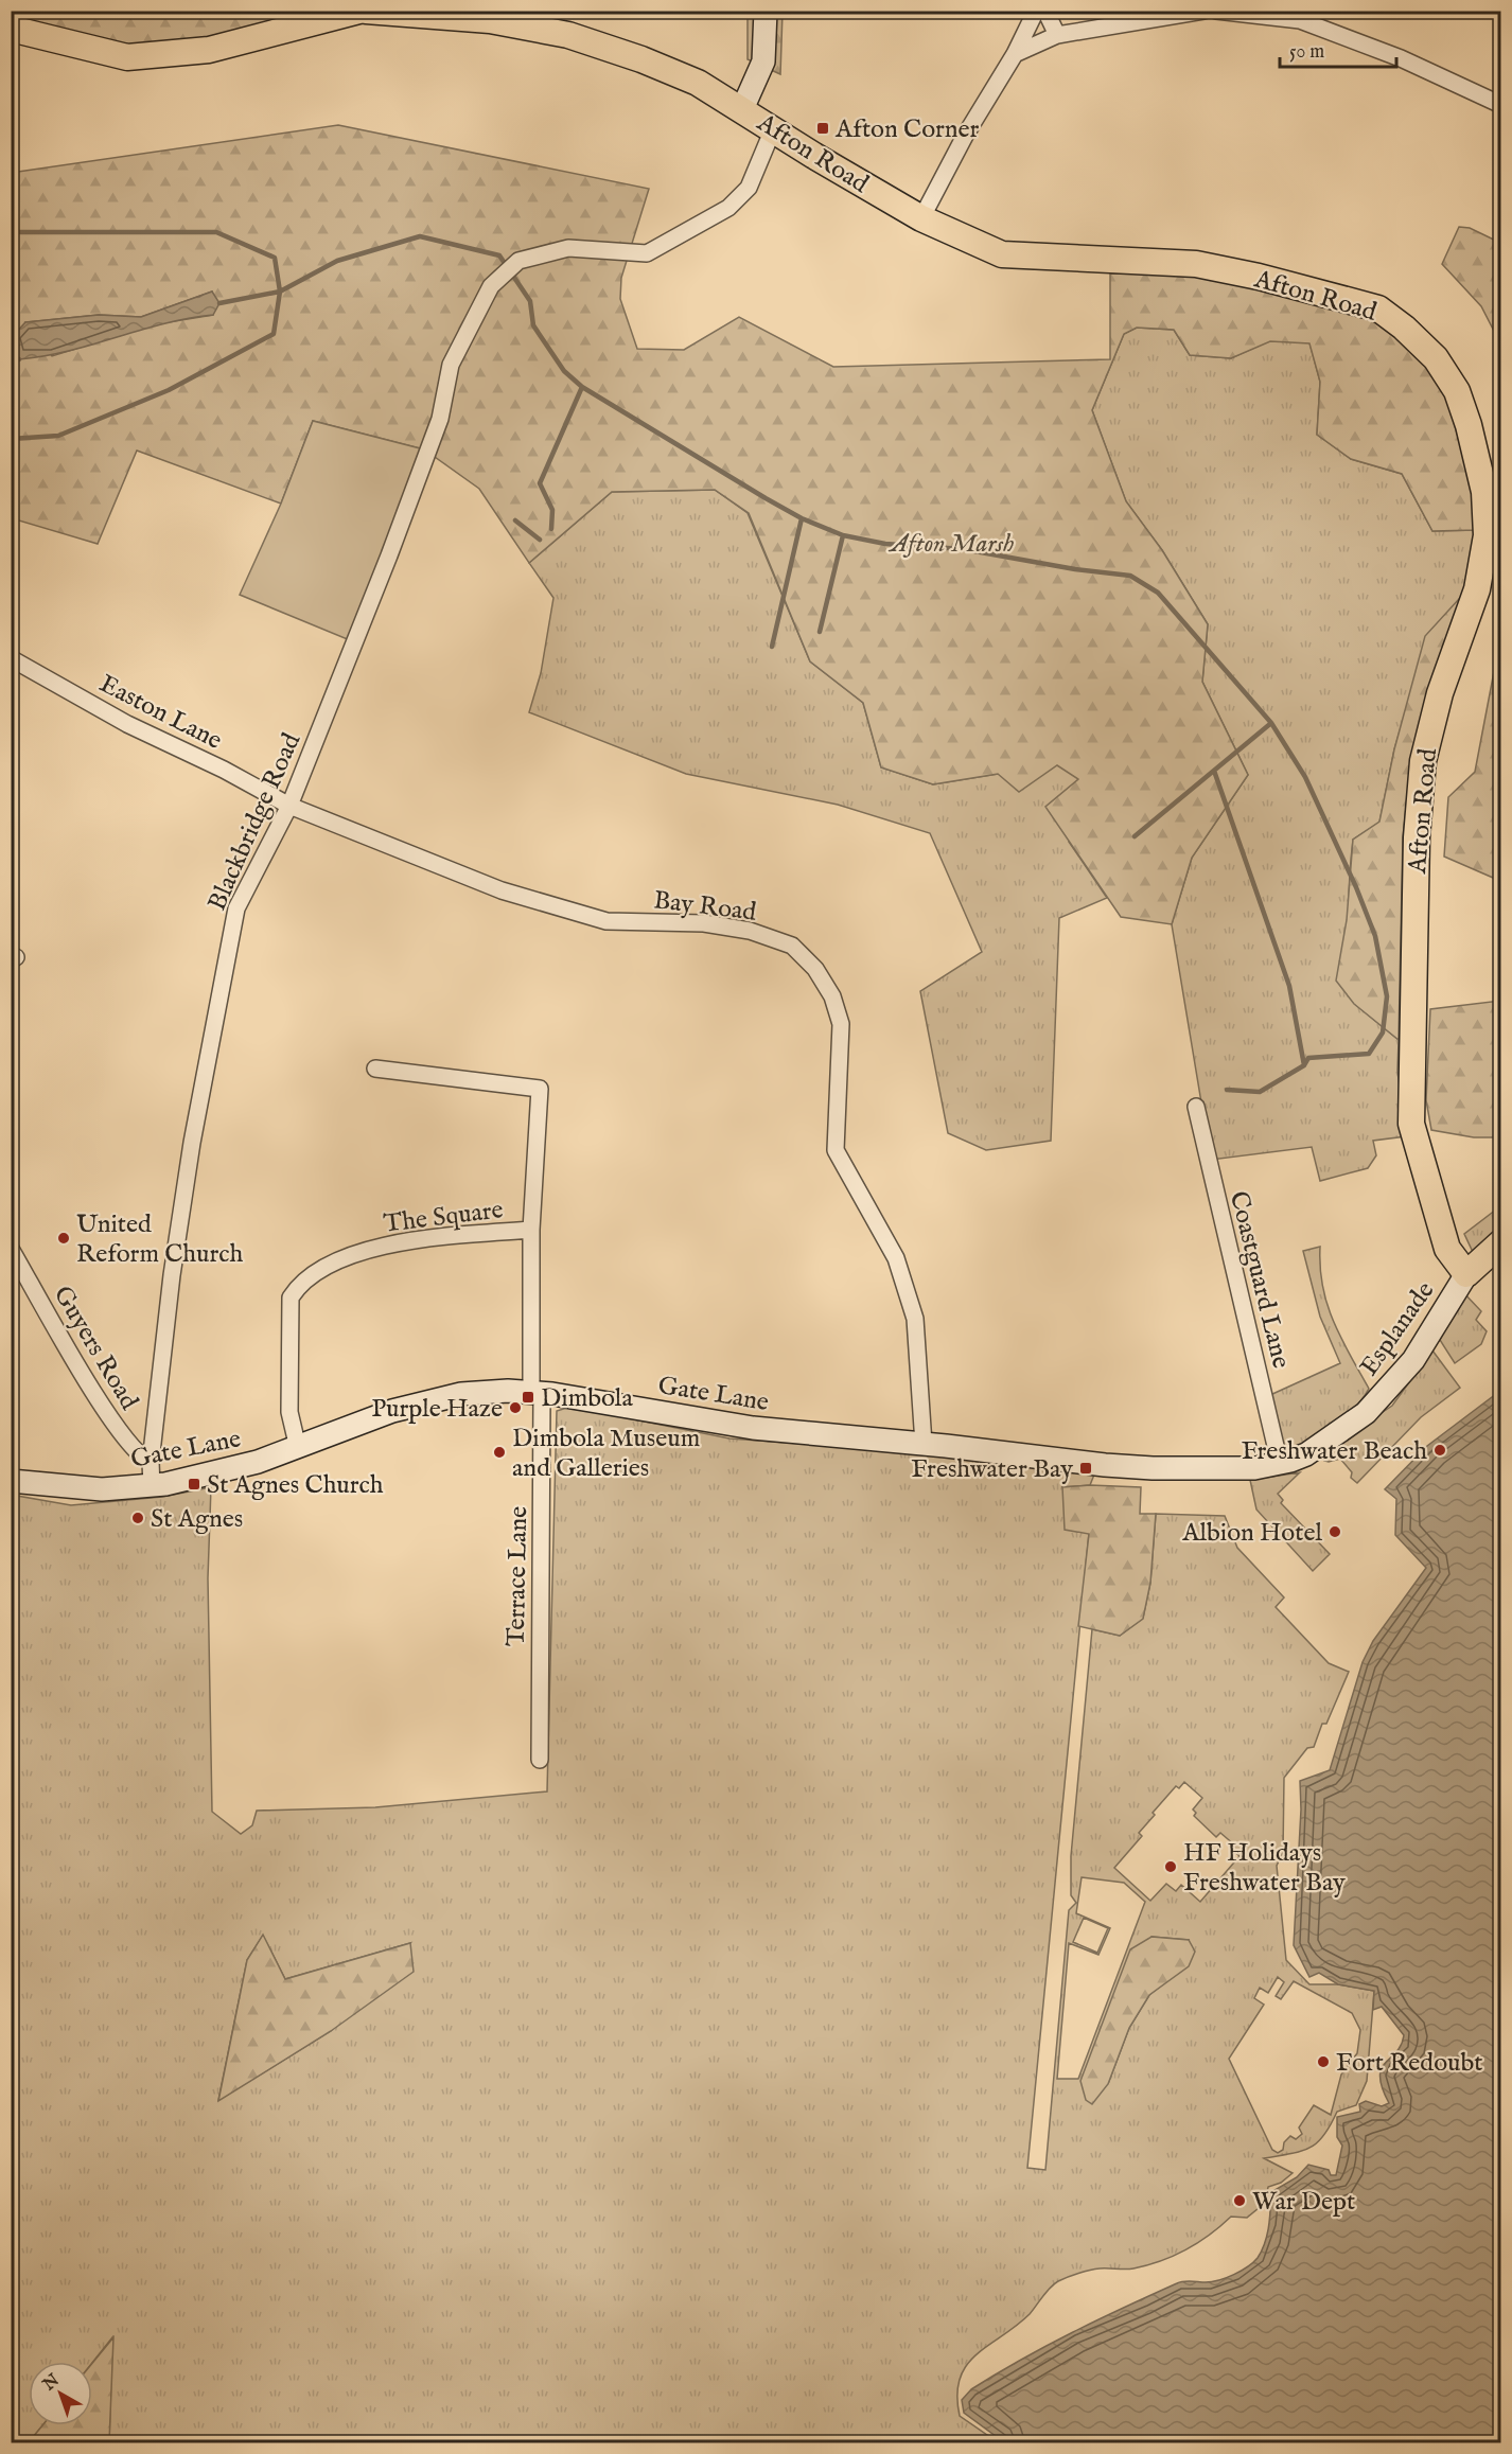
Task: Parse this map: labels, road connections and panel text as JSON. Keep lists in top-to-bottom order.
{
  "streets": {
    "main road": ["Afton Road"],
    "street": [
      "Easton Lane",
      "Blackbridge Road",
      "Bay Road",
      "The Square",
      "Coastguard Lane",
      "Esplanade",
      "Guyers Road",
      "Gate Lane",
      "Terrace Lane"
    ]
  },
  "crossings": [
    ["Afton Road", "Blackbridge Road"],
    ["Afton Road", "Esplanade"],
    ["Easton Lane", "Blackbridge Road"],
    ["Easton Lane", "Bay Road"],
    ["Blackbridge Road", "Bay Road"],
    ["Blackbridge Road", "Guyers Road"],
    ["Blackbridge Road", "Gate Lane"],
    ["Bay Road", "Gate Lane"],
    ["The Square", "Gate Lane"],
    ["The Square", "Terrace Lane"],
    ["Coastguard Lane", "Gate Lane"],
    ["Esplanade", "Gate Lane"],
    ["Gate Lane", "Terrace Lane"]
  ],
  "parks": ["Afton Marsh"],
  "places": {
    "transit": [
      "Afton Corner",
      "Dimbola",
      "Freshwater Bay",
      "St Agnes Church"
    ],
    "other": [
      "United Reform Church",
      "Purple Haze",
      "Freshwater Beach",
      "Dimbola Museum and Galleries",
      "St Agnes",
      "Albion Hotel",
      "HF Holidays Freshwater Bay",
      "Fort Redoubt",
      "War Dept"
    ]
  },
  "scale_bar": "50 m",
  "north": "top left"
}
